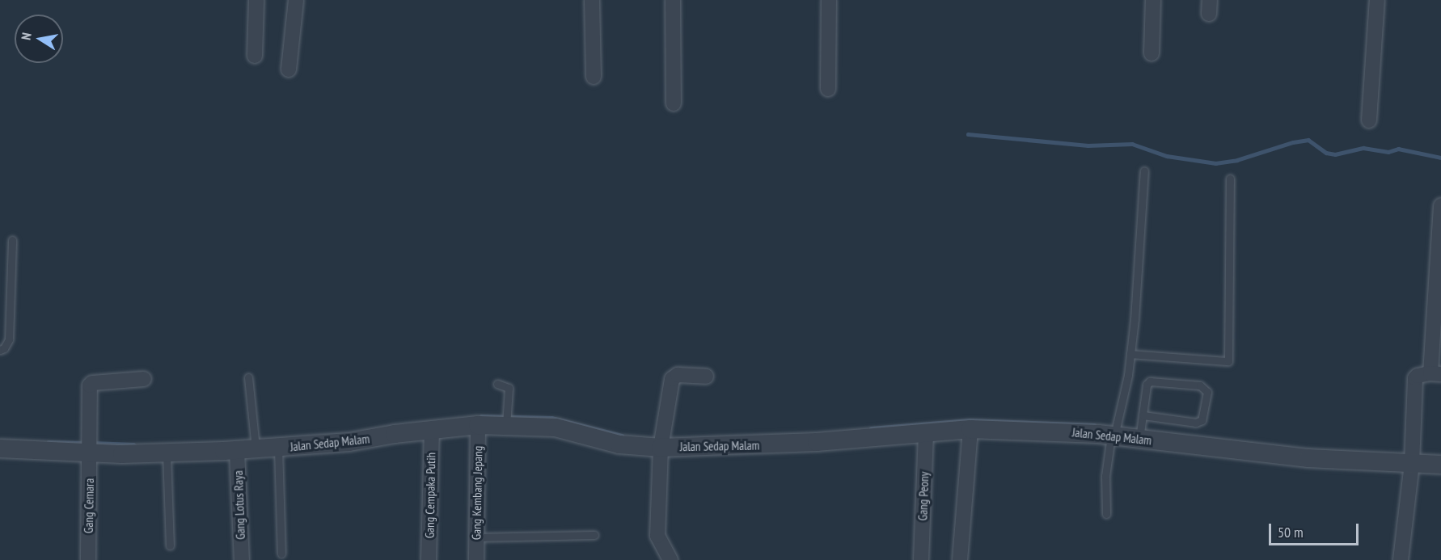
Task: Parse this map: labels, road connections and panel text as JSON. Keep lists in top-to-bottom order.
{
  "streets": {
    "street": [
      "Jalan Sedap Malam",
      "Gang Kembang Jepang",
      "Gang Cempaka Putih",
      "Gang Peony",
      "Gang Lotus Raya",
      "Gang Cemara"
    ]
  },
  "crossings": [
    ["Jalan Sedap Malam", "Gang Kembang Jepang"],
    ["Jalan Sedap Malam", "Gang Cempaka Putih"],
    ["Jalan Sedap Malam", "Gang Peony"],
    ["Jalan Sedap Malam", "Gang Lotus Raya"],
    ["Jalan Sedap Malam", "Gang Cemara"]
  ],
  "scale_bar": "50 m",
  "north": "left"
}
